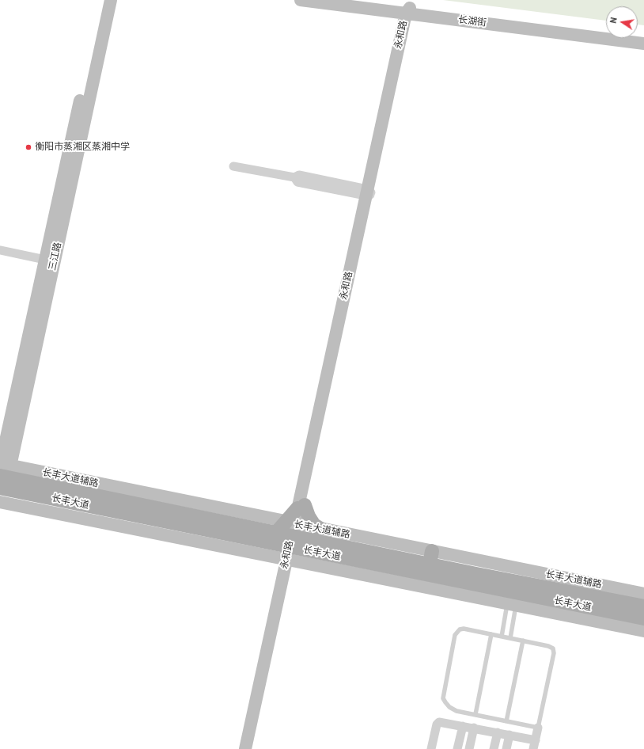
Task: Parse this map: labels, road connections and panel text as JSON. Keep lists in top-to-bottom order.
{
  "streets": {
    "main road": [
      "长湖街",
      "永和路",
      "三江路",
      "长丰大道辅路",
      "长丰大道"
    ]
  },
  "crossings": [
    ["长湖街", "永和路"],
    ["永和路", "长丰大道辅路"],
    ["永和路", "长丰大道"],
    ["三江路", "长丰大道辅路"],
    ["三江路", "长丰大道"],
    ["长丰大道辅路", "长丰大道"]
  ],
  "places": ["衡阳市蒸湘区蒸湘中学"],
  "north": "left"
}
